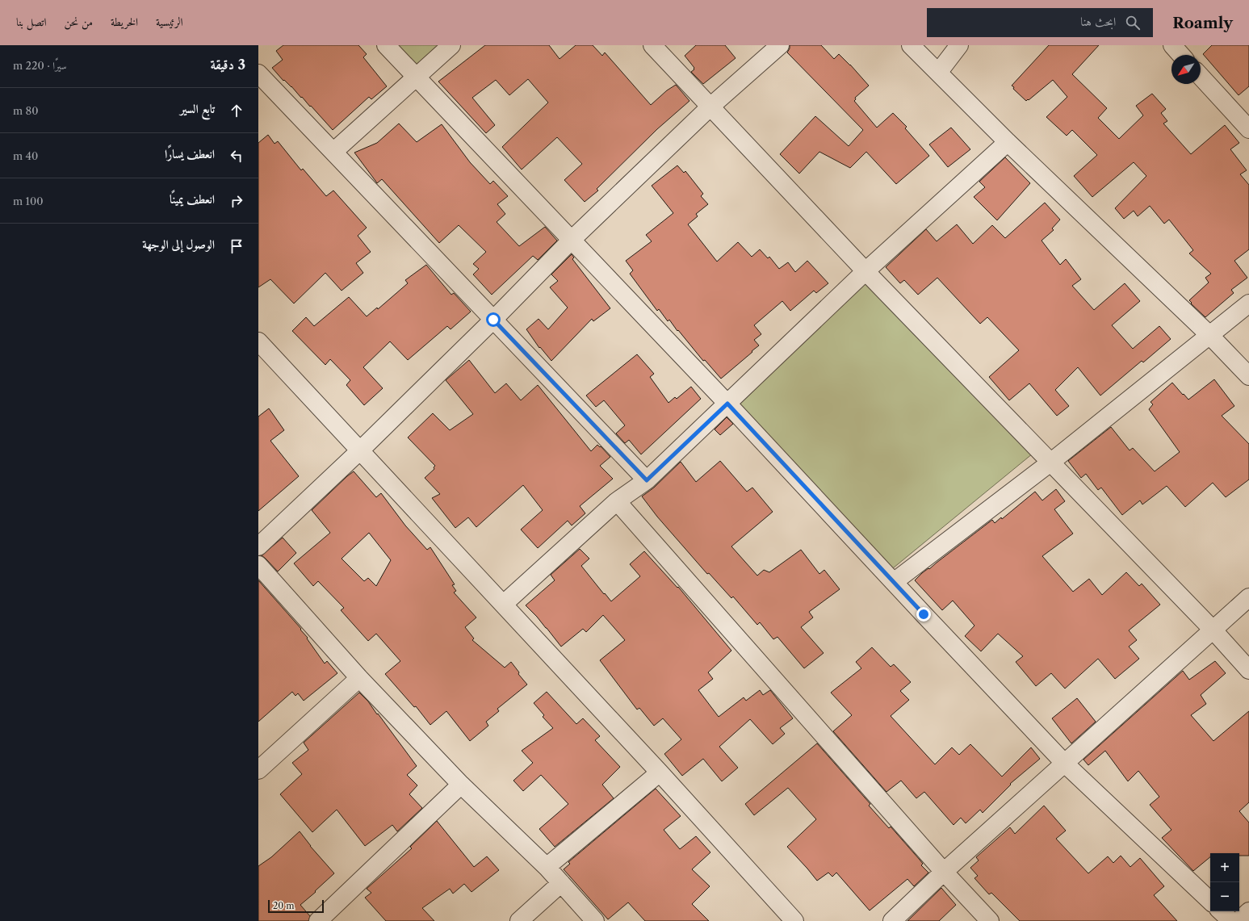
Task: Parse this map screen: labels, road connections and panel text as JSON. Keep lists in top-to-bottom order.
{
  "scale_bar": "20 m",
  "north": "bottom left",
  "page": {
    "header": "Roamly",
    "search": "ابحث هنا",
    "nav": [
      "الرئيسية",
      "الخريطة",
      "من نحن",
      "اتصل بنا"
    ],
    "heading": ["3 دقيقة", "سيرًا · 220 m"],
    "list": [
      ["تابع السير", "80 m"],
      ["انعطف يسارًا", "40 m"],
      ["انعطف يمينًا", "100 m"],
      "الوصول إلى الوجهة"
    ],
    "map_buttons": ["+", "−"],
    "scale": "20 m"
  }
}
